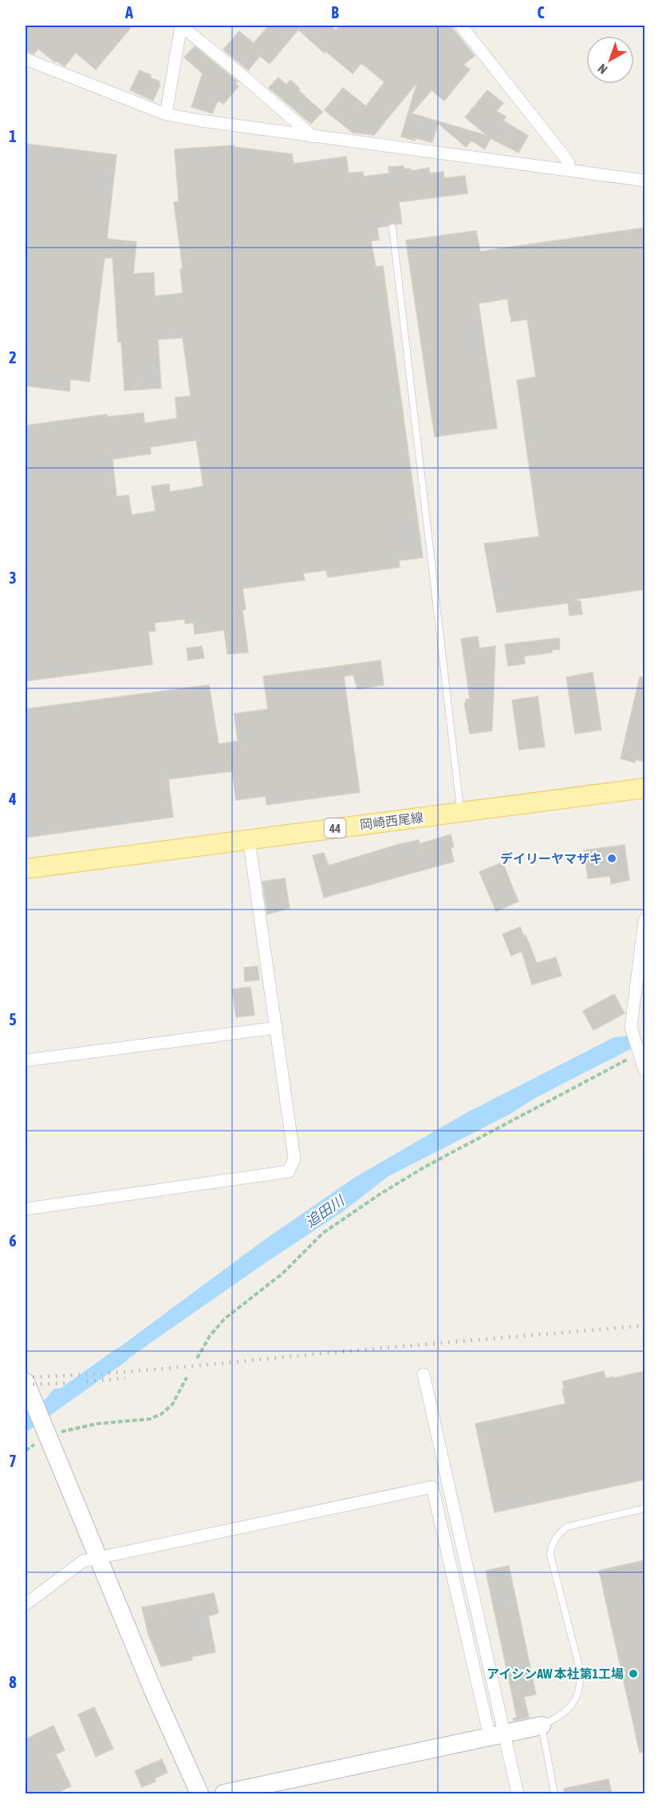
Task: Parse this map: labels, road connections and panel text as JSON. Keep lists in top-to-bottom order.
{
  "streets": {
    "main road": ["岡崎西尾線", "44"]
  },
  "water": ["追田川"],
  "places": ["デイリーヤマザキ", "アイシンAW 本社第1工場"],
  "north": "bottom left",
  "grid": {
    "columns": ["A", "B", "C"],
    "rows": [
      "1",
      "2",
      "3",
      "4",
      "5",
      "6",
      "7",
      "8"
    ]
  }
}
